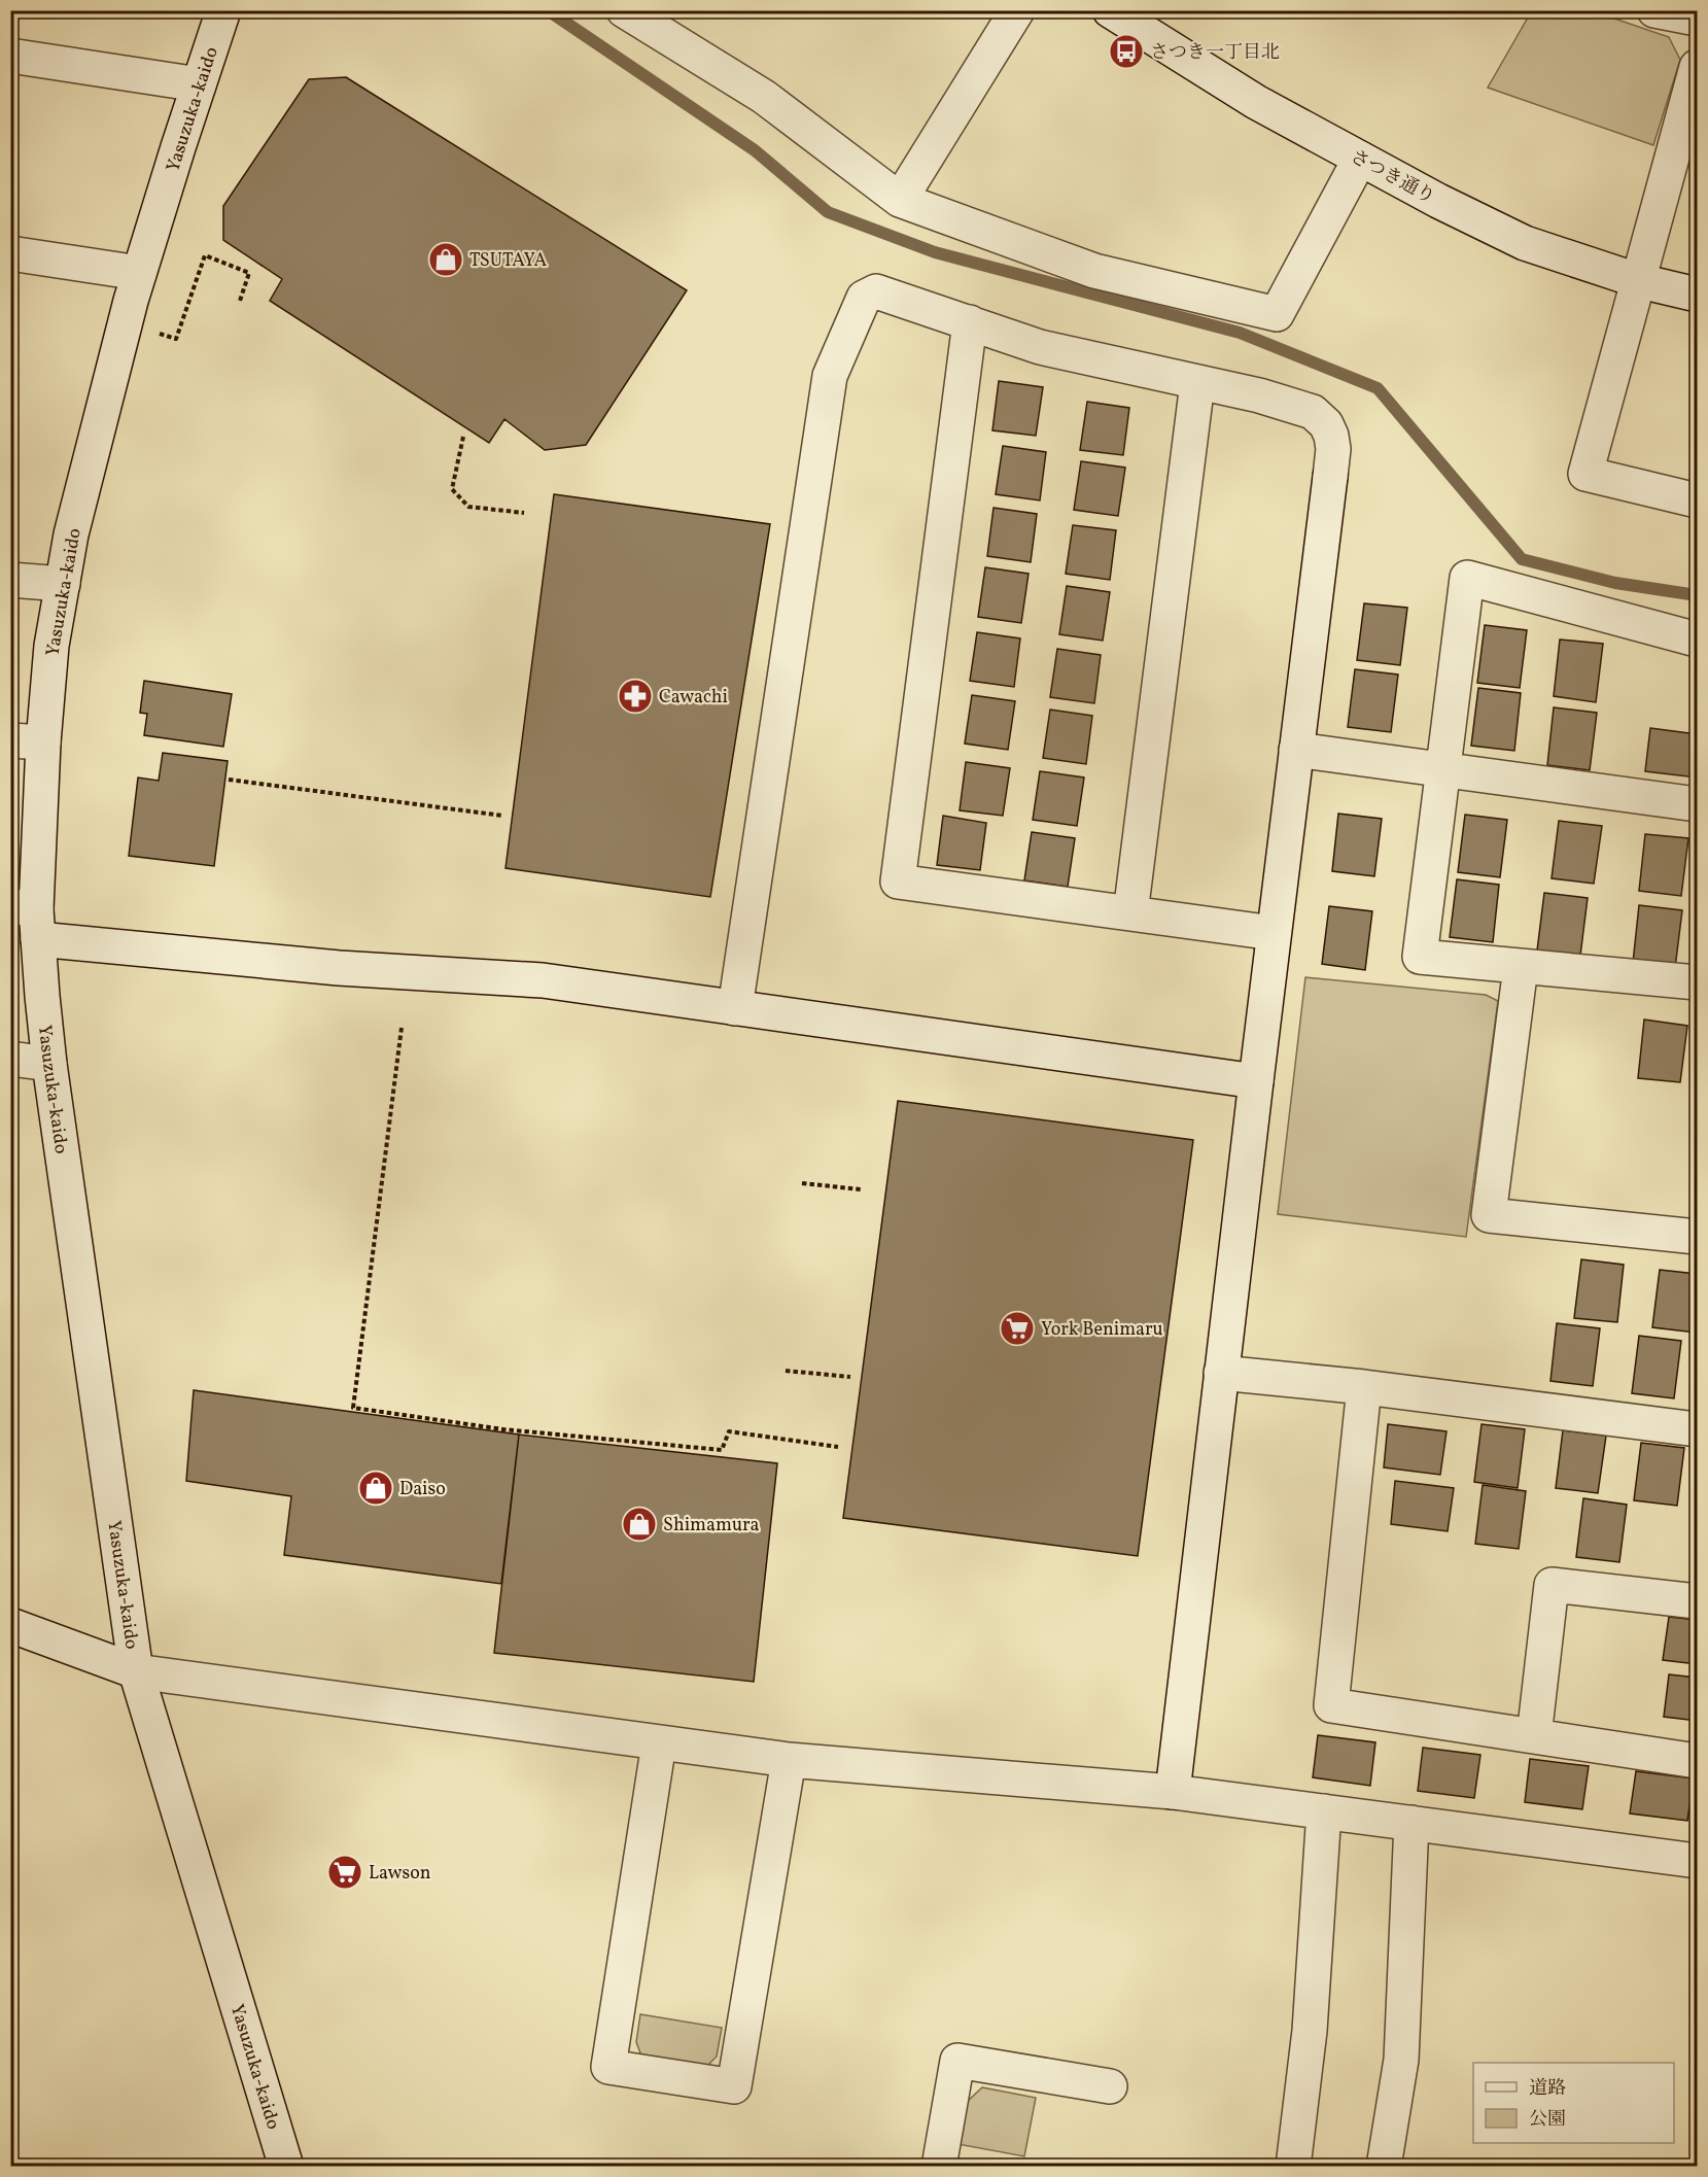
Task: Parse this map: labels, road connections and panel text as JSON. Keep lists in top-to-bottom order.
{
  "streets": {
    "street": ["Yasuzuka-kaido", "さつき通り"]
  },
  "places": {
    "bus stop": ["さつき一丁目北"],
    "shop": ["TSUTAYA", "Daiso", "Shimamura"],
    "pharmacy": ["Cawachi"],
    "supermarket": ["York Benimaru", "Lawson"]
  },
  "legend": ["道路", "公園"]
}
